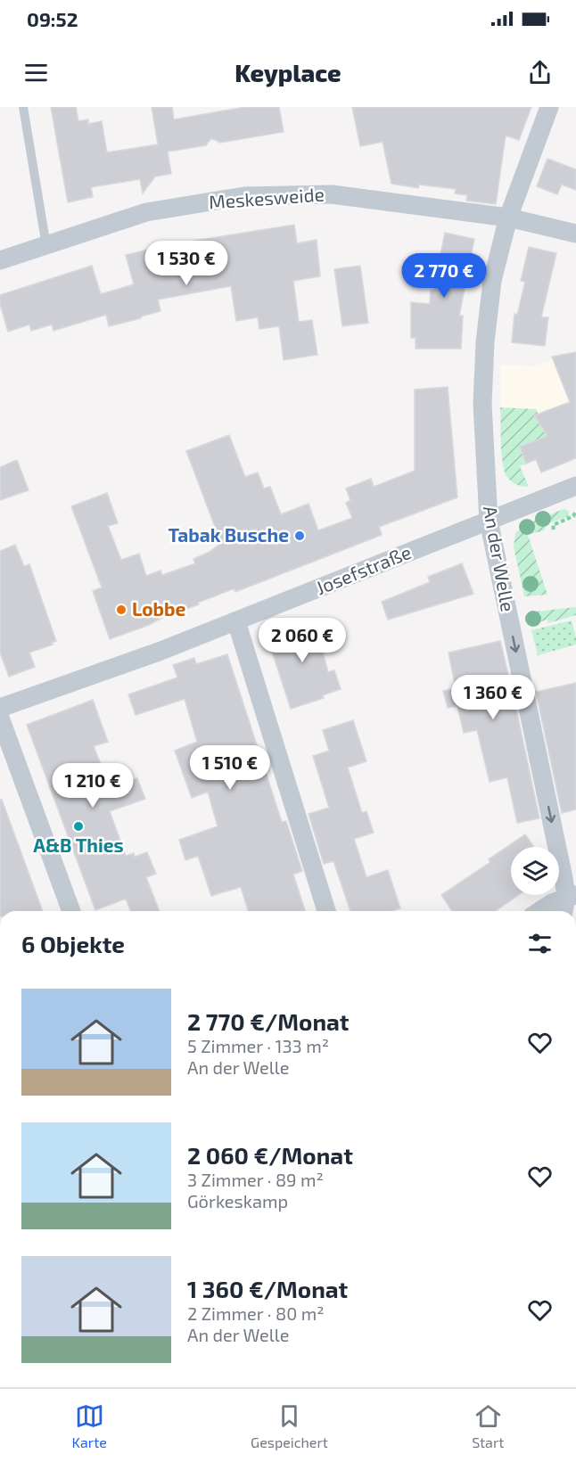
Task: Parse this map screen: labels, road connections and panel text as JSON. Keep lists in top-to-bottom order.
{
  "streets": {
    "street": ["Meskesweide", "An der Welle", "Josefstraße"]
  },
  "crossings": [
    ["Meskesweide", "An der Welle"],
    ["An der Welle", "Josefstraße"]
  ],
  "one_way": ["An der Welle"],
  "places": ["Tabak Busche", "Lobbe", "A&B Thies"],
  "page": {
    "status": "09:52",
    "header": "Keyplace",
    "price": [
      "1 530 €",
      "2 770 €",
      "2 060 €",
      "1 360 €",
      "1 510 €",
      "1 210 €"
    ],
    "heading": "6 Objekte",
    "list": [
      {
        "name": "2 770 €/Monat",
        "note": "5 Zimmer · 133 m² · An der Welle"
      },
      {
        "name": "2 060 €/Monat",
        "note": "3 Zimmer · 89 m² · Görkeskamp"
      },
      {
        "name": "1 360 €/Monat",
        "note": "2 Zimmer · 80 m² · An der Welle"
      }
    ],
    "tabs": ["Karte", "Gespeichert", "Start"]
  }
}
